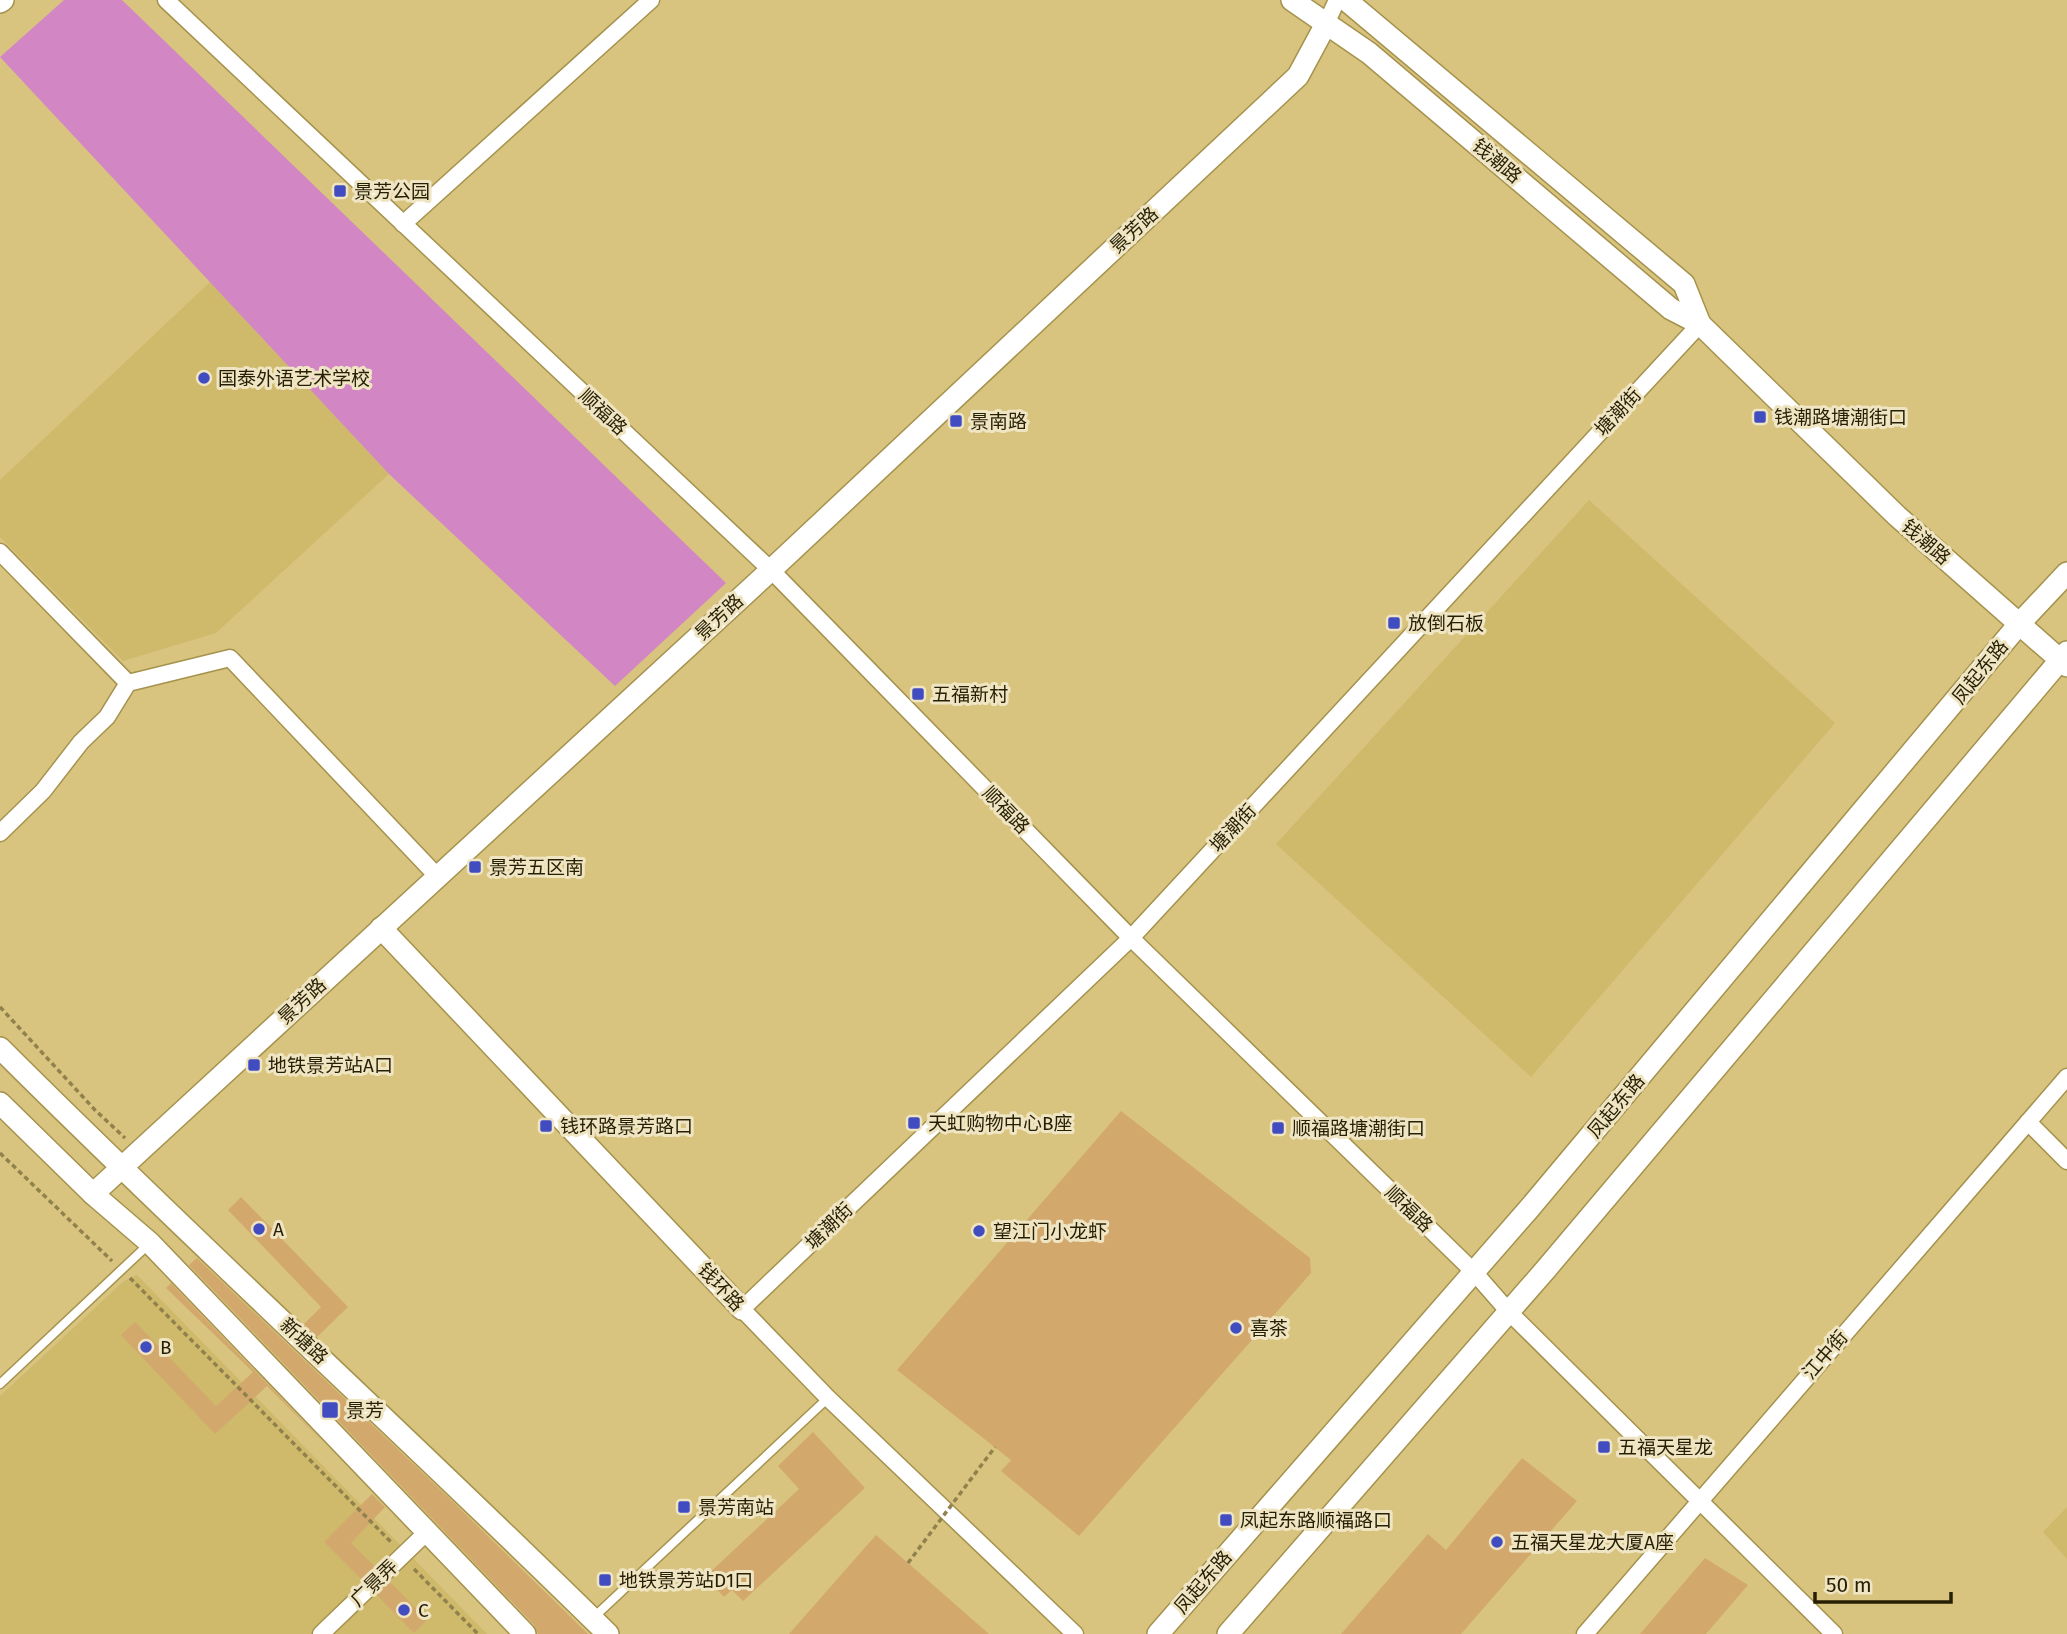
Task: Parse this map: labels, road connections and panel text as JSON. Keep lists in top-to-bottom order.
{
  "streets": {
    "main road": [
      "钱潮路",
      "景芳路",
      "凤起东路",
      "钱环路",
      "新塘路"
    ],
    "street": [
      "顺福路",
      "塘潮街",
      "江中街",
      "广景弄"
    ]
  },
  "crossings": [
    ["钱潮路", "景芳路"],
    ["钱潮路", "塘潮街"],
    ["钱潮路", "凤起东路"],
    ["景芳路", "顺福路"],
    ["景芳路", "钱环路"],
    ["景芳路", "新塘路"],
    ["顺福路", "塘潮街"],
    ["顺福路", "凤起东路"],
    ["顺福路", "江中街"],
    ["塘潮街", "钱环路"]
  ],
  "places": {
    "transit": [
      "景芳公园",
      "钱潮路塘潮街口",
      "景南路",
      "放倒石板",
      "五福新村",
      "景芳五区南",
      "地铁景芳站A口",
      "天虹购物中心B座",
      "钱环路景芳路口",
      "顺福路塘潮街口",
      "景芳",
      "五福天星龙",
      "景芳南站",
      "凤起东路顺福路口",
      "地铁景芳站D1口"
    ],
    "other": [
      "国泰外语艺术学校",
      "A",
      "望江门小龙虾",
      "喜茶",
      "B",
      "五福天星龙大厦A座",
      "C"
    ]
  },
  "scale_bar": "50 m"
}
